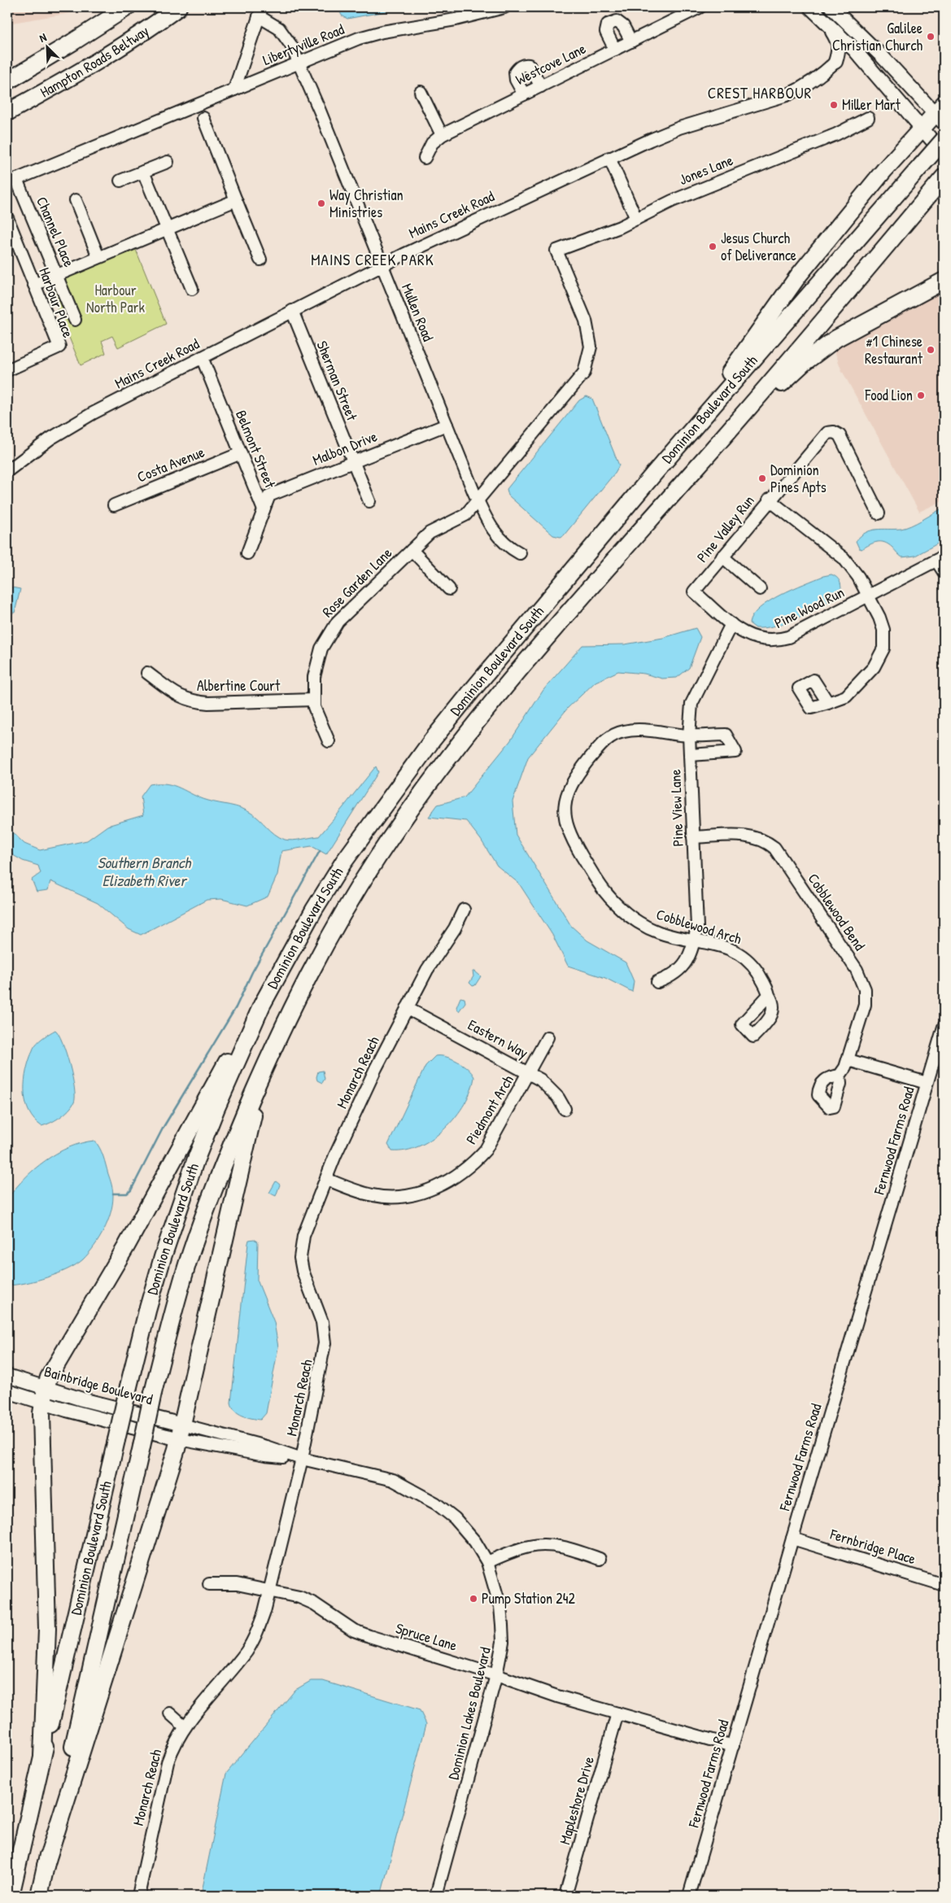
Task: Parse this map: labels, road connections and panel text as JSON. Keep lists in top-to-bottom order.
{
  "streets": {
    "highway": ["Hampton Roads Beltway", "Dominion Boulevard South"],
    "main road": ["Bainbridge Boulevard"],
    "street": [
      "Libertyville Road",
      "Westcove Lane",
      "Jones Lane",
      "Mains Creek Road",
      "Channel Place",
      "Harbour Place",
      "Mullen Road",
      "Sherman Street",
      "Malbon Drive",
      "Belmont Street",
      "Costa Avenue",
      "Pine Valley Run",
      "Rose Garden Lane",
      "Pine Wood Run",
      "Albertine Court",
      "Pine View Lane",
      "Cobblewood Bend",
      "Cobblewood Arch",
      "Eastern Way",
      "Monarch Reach",
      "Piedmont Arch",
      "Fernwood Farms Road",
      "Fernbridge Place",
      "Spruce Lane",
      "Dominion Lakes Boulevard",
      "Mapleshore Drive"
    ]
  },
  "crossings": [
    ["Libertyville Road", "Channel Place"],
    ["Libertyville Road", "Mullen Road"],
    ["Jones Lane", "Rose Garden Lane"],
    ["Mains Creek Road", "Mullen Road"],
    ["Mains Creek Road", "Sherman Street"],
    ["Mains Creek Road", "Belmont Street"],
    ["Mullen Road", "Malbon Drive"],
    ["Mullen Road", "Rose Garden Lane"],
    ["Sherman Street", "Malbon Drive"],
    ["Malbon Drive", "Belmont Street"],
    ["Belmont Street", "Costa Avenue"],
    ["Pine Valley Run", "Pine Wood Run"],
    ["Rose Garden Lane", "Albertine Court"],
    ["Pine Wood Run", "Pine View Lane"],
    ["Pine View Lane", "Cobblewood Bend"],
    ["Pine View Lane", "Cobblewood Arch"],
    ["Eastern Way", "Monarch Reach"],
    ["Eastern Way", "Piedmont Arch"],
    ["Monarch Reach", "Piedmont Arch"],
    ["Monarch Reach", "Spruce Lane"],
    ["Monarch Reach", "Dominion Lakes Boulevard"],
    ["Fernwood Farms Road", "Fernbridge Place"],
    ["Fernwood Farms Road", "Spruce Lane"],
    ["Bainbridge Boulevard", "Dominion Lakes Boulevard"],
    ["Spruce Lane", "Dominion Lakes Boulevard"],
    ["Spruce Lane", "Mapleshore Drive"]
  ],
  "districts": ["CREST HARBOUR", "MAINS CREEK PARK"],
  "water": ["Southern Branch Elizabeth River"],
  "parks": ["Harbour North Park"],
  "places": [
    "Galilee Christian Church",
    "Miller Mart",
    "Way Christian Ministries",
    "Jesus Church of Deliverance",
    "#1 Chinese Restaurant",
    "Food Lion",
    "Dominion Pines Apts",
    "Pump Station 242"
  ],
  "north": "top left"
}
